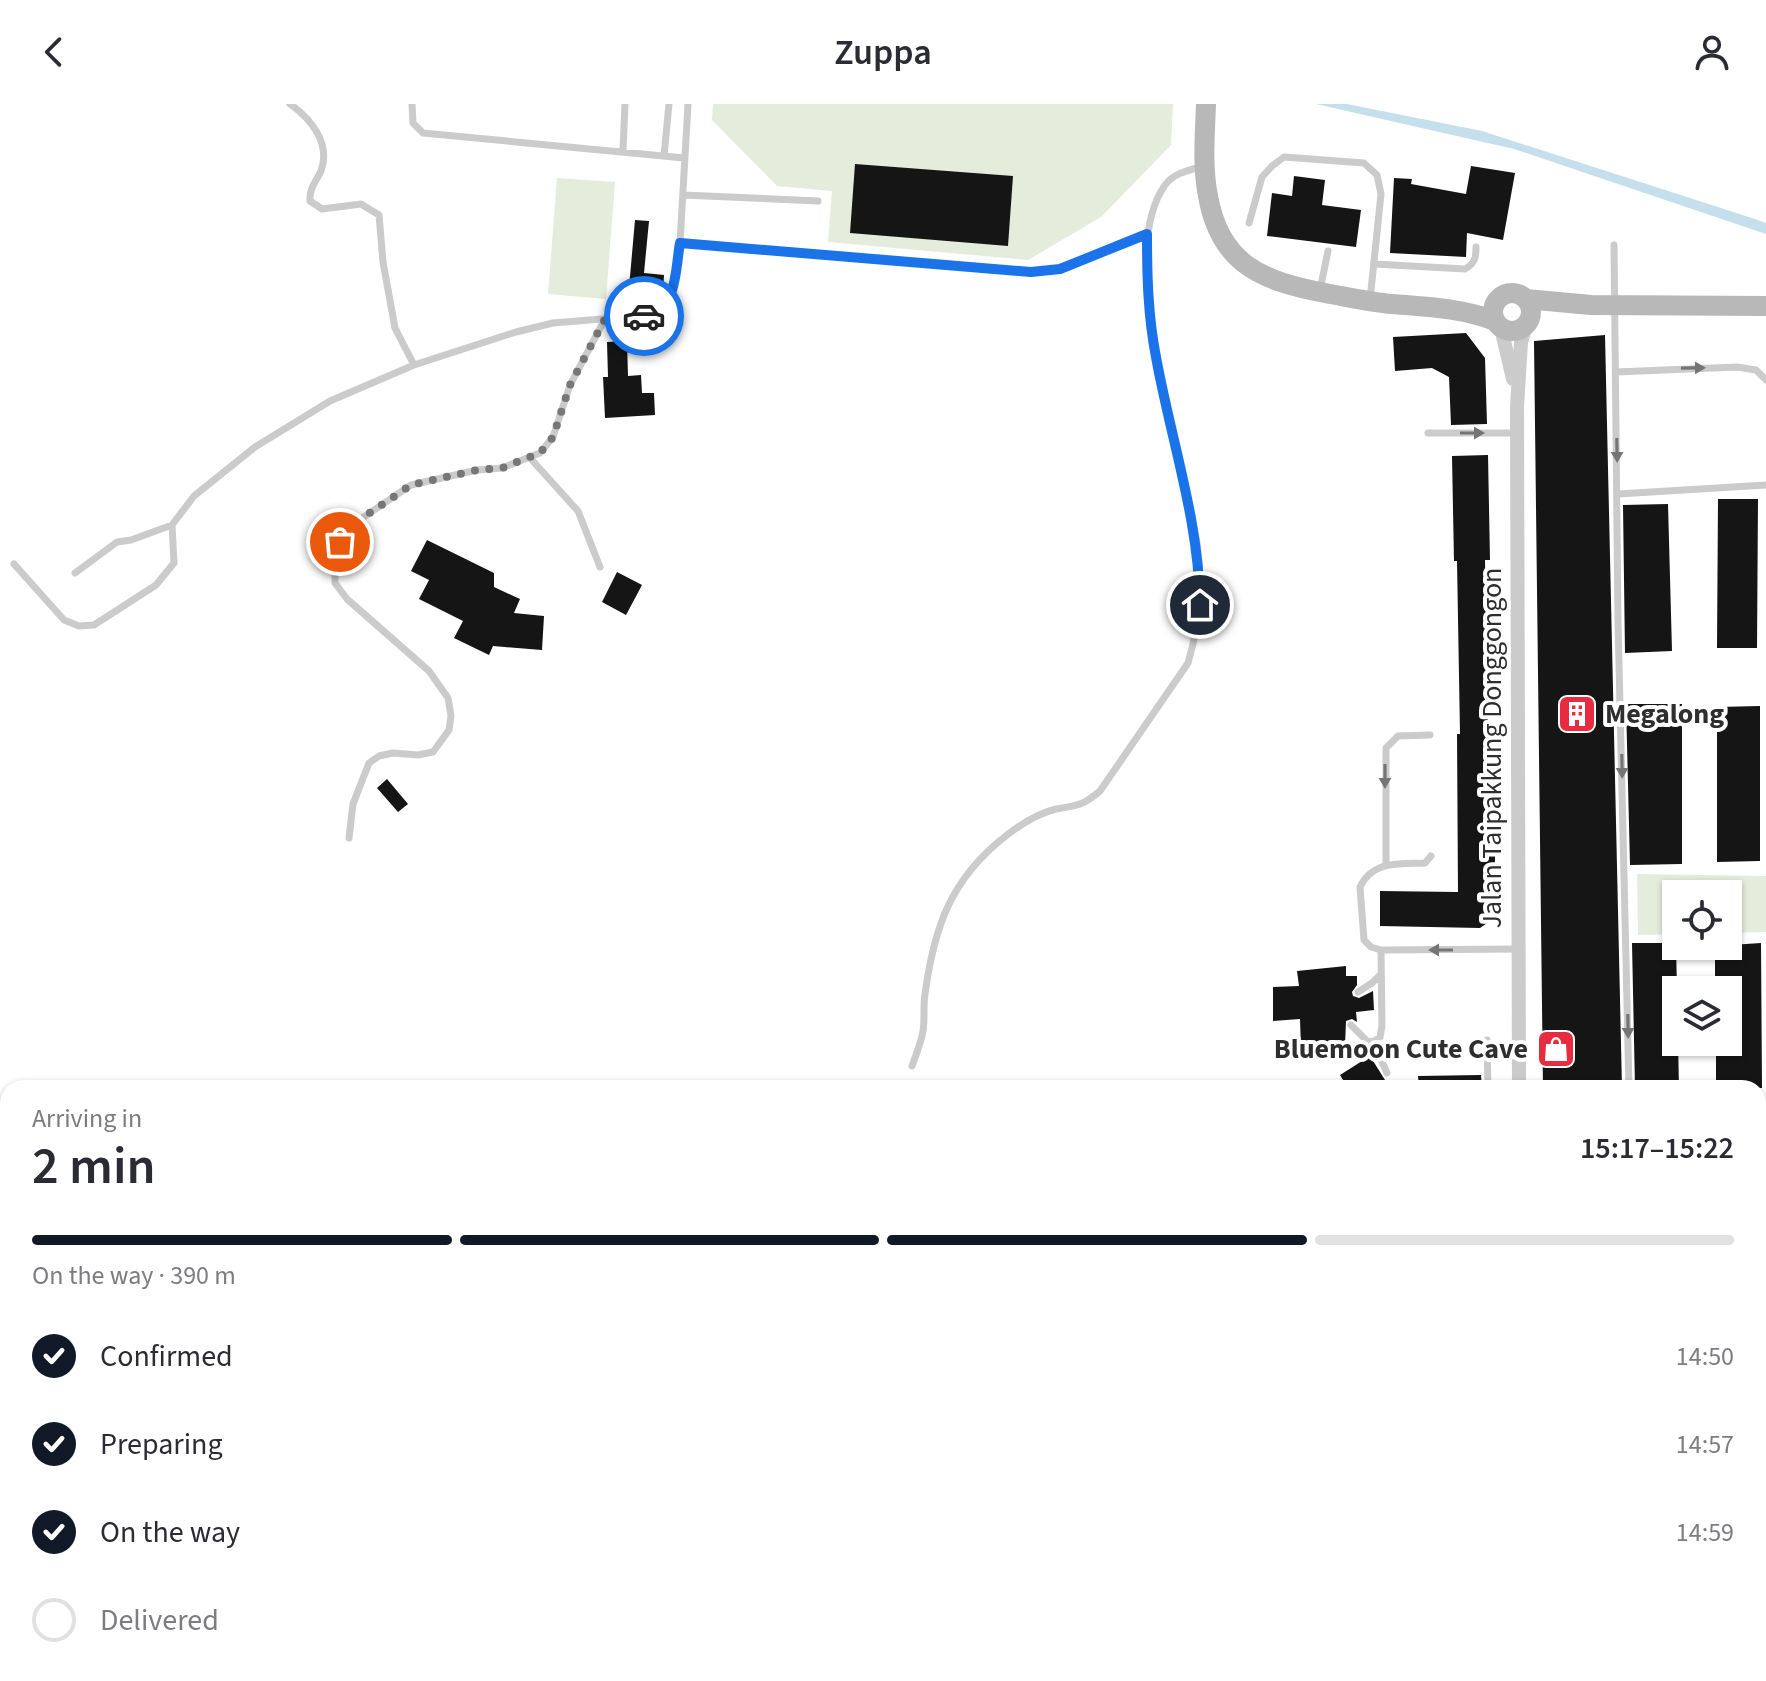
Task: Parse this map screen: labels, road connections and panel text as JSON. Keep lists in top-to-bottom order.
{
  "streets": {
    "street": ["Jalan Taipakkung Donggongon"]
  },
  "places": {
    "building": ["Megalong"],
    "shop": ["Bluemoon Cute Cave"]
  },
  "page": {
    "header": "Zuppa",
    "heading": ["2 min", "Arriving in", "15:17–15:22"],
    "bar": "On the way · 390 m",
    "list": [
      ["Confirmed", "14:50"],
      ["Preparing", "14:57"],
      ["On the way", "14:59"],
      "Delivered"
    ]
  }
}
